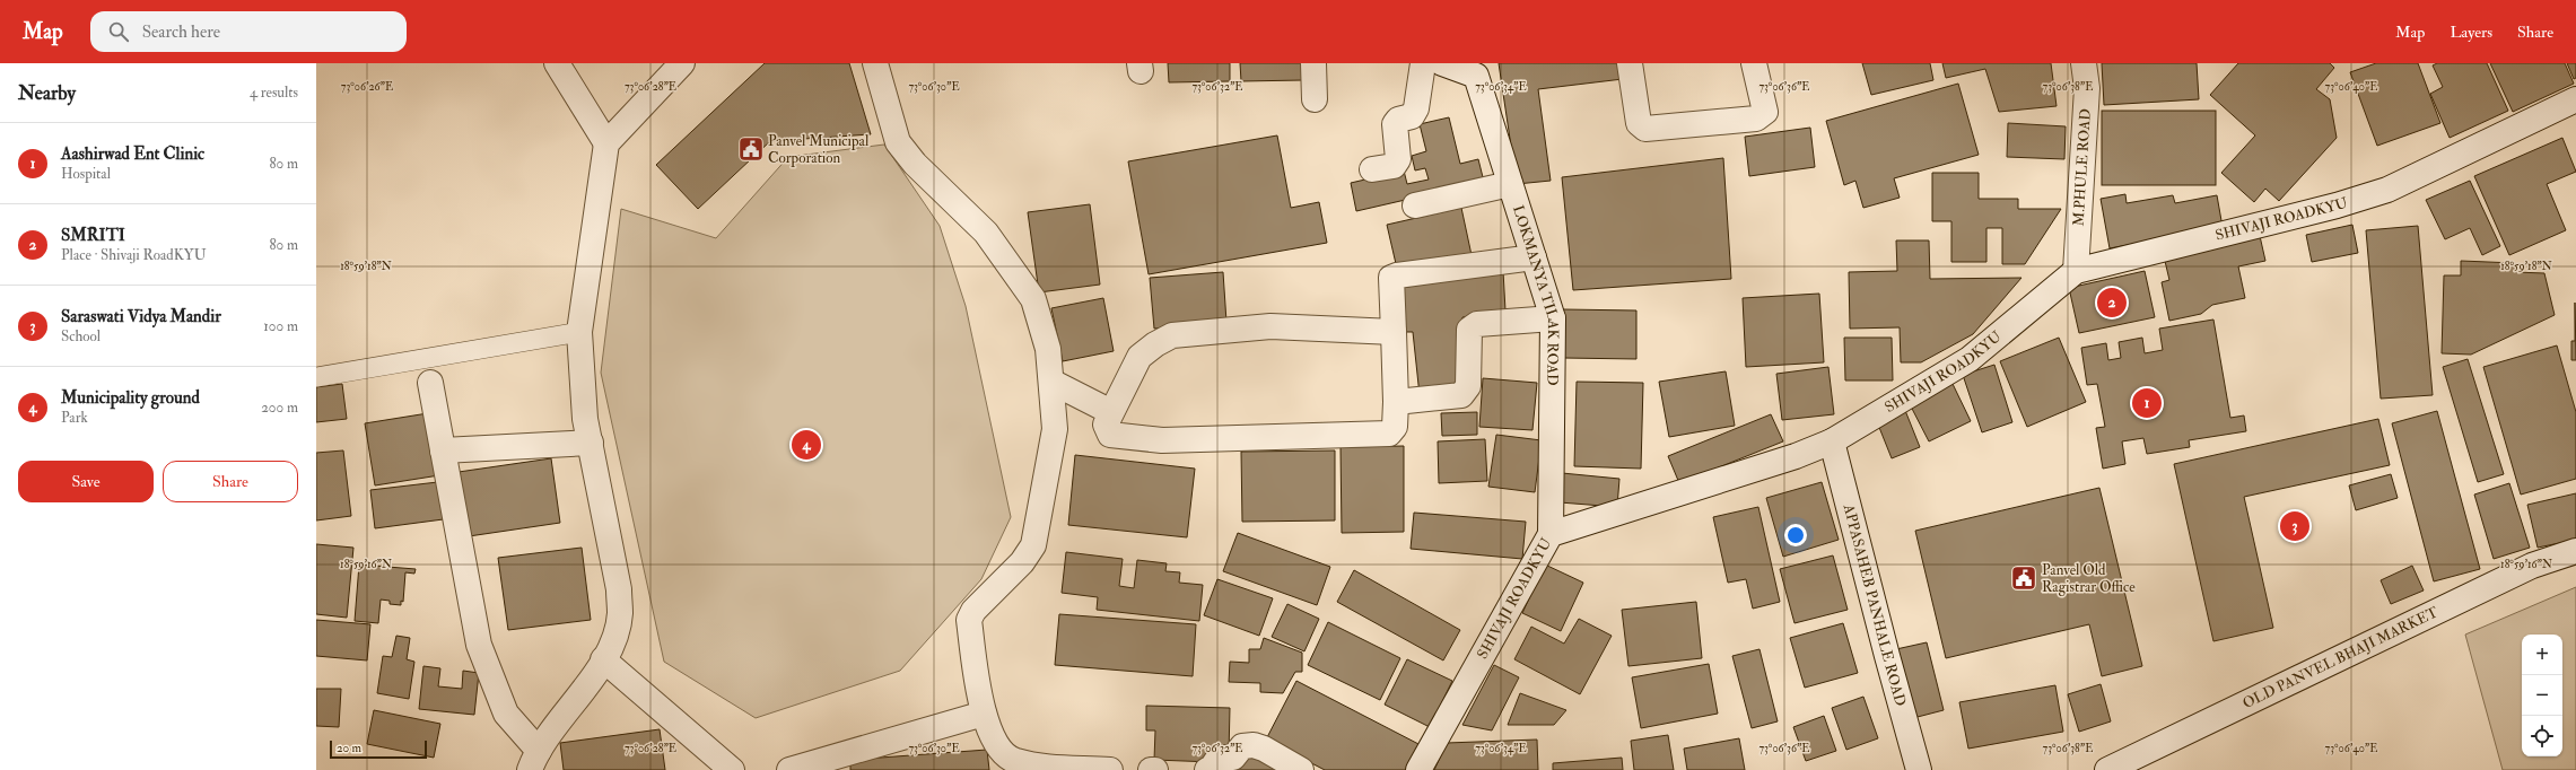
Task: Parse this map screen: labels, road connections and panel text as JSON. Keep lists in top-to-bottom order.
{
  "streets": {
    "street": [
      "M.PHULE ROAD",
      "SHIVAJI ROADKYU",
      "LOKMANYA TILAK ROAD",
      "APPASAHEB PANHALE ROAD",
      "OLD PANVEL BHAJI MARKET"
    ]
  },
  "crossings": [
    ["M.PHULE ROAD", "SHIVAJI ROADKYU"],
    ["SHIVAJI ROADKYU", "LOKMANYA TILAK ROAD"],
    ["SHIVAJI ROADKYU", "APPASAHEB PANHALE ROAD"]
  ],
  "places": {
    "public building": ["Panvel Municipal Corporation", "Panvel Old Ragistrar Office"]
  },
  "scale_bar": "20 m",
  "page": {
    "header": "Map",
    "search": "Search here",
    "nav": ["Map", "Layers", "Share"],
    "heading": ["Nearby", "4 results"],
    "list": [
      {
        "mark": "1",
        "name": "Aashirwad Ent Clinic",
        "note": "Hospital",
        "value": "80 m"
      },
      {
        "mark": "2",
        "name": "SMRITI",
        "note": "Place · Shivaji RoadKYU",
        "value": "80 m"
      },
      {
        "mark": "3",
        "name": "Saraswati Vidya Mandir",
        "note": "School",
        "value": "100 m"
      },
      {
        "mark": "4",
        "name": "Municipality ground",
        "note": "Park",
        "value": "200 m"
      }
    ],
    "pins": [
      "2",
      "1",
      "4",
      "3"
    ],
    "buttons": ["Save", "Share"],
    "map_buttons": ["+", "−"],
    "scale": "20 m"
  },
  "coordinates": [
    "73°06'26\"E",
    "73°06'28\"E",
    "73°06'30\"E",
    "73°06'32\"E",
    "73°06'34\"E",
    "73°06'36\"E",
    "73°06'38\"E",
    "73°06'40\"E",
    "18°59'18\"N",
    "18°59'16\"N"
  ]
}
